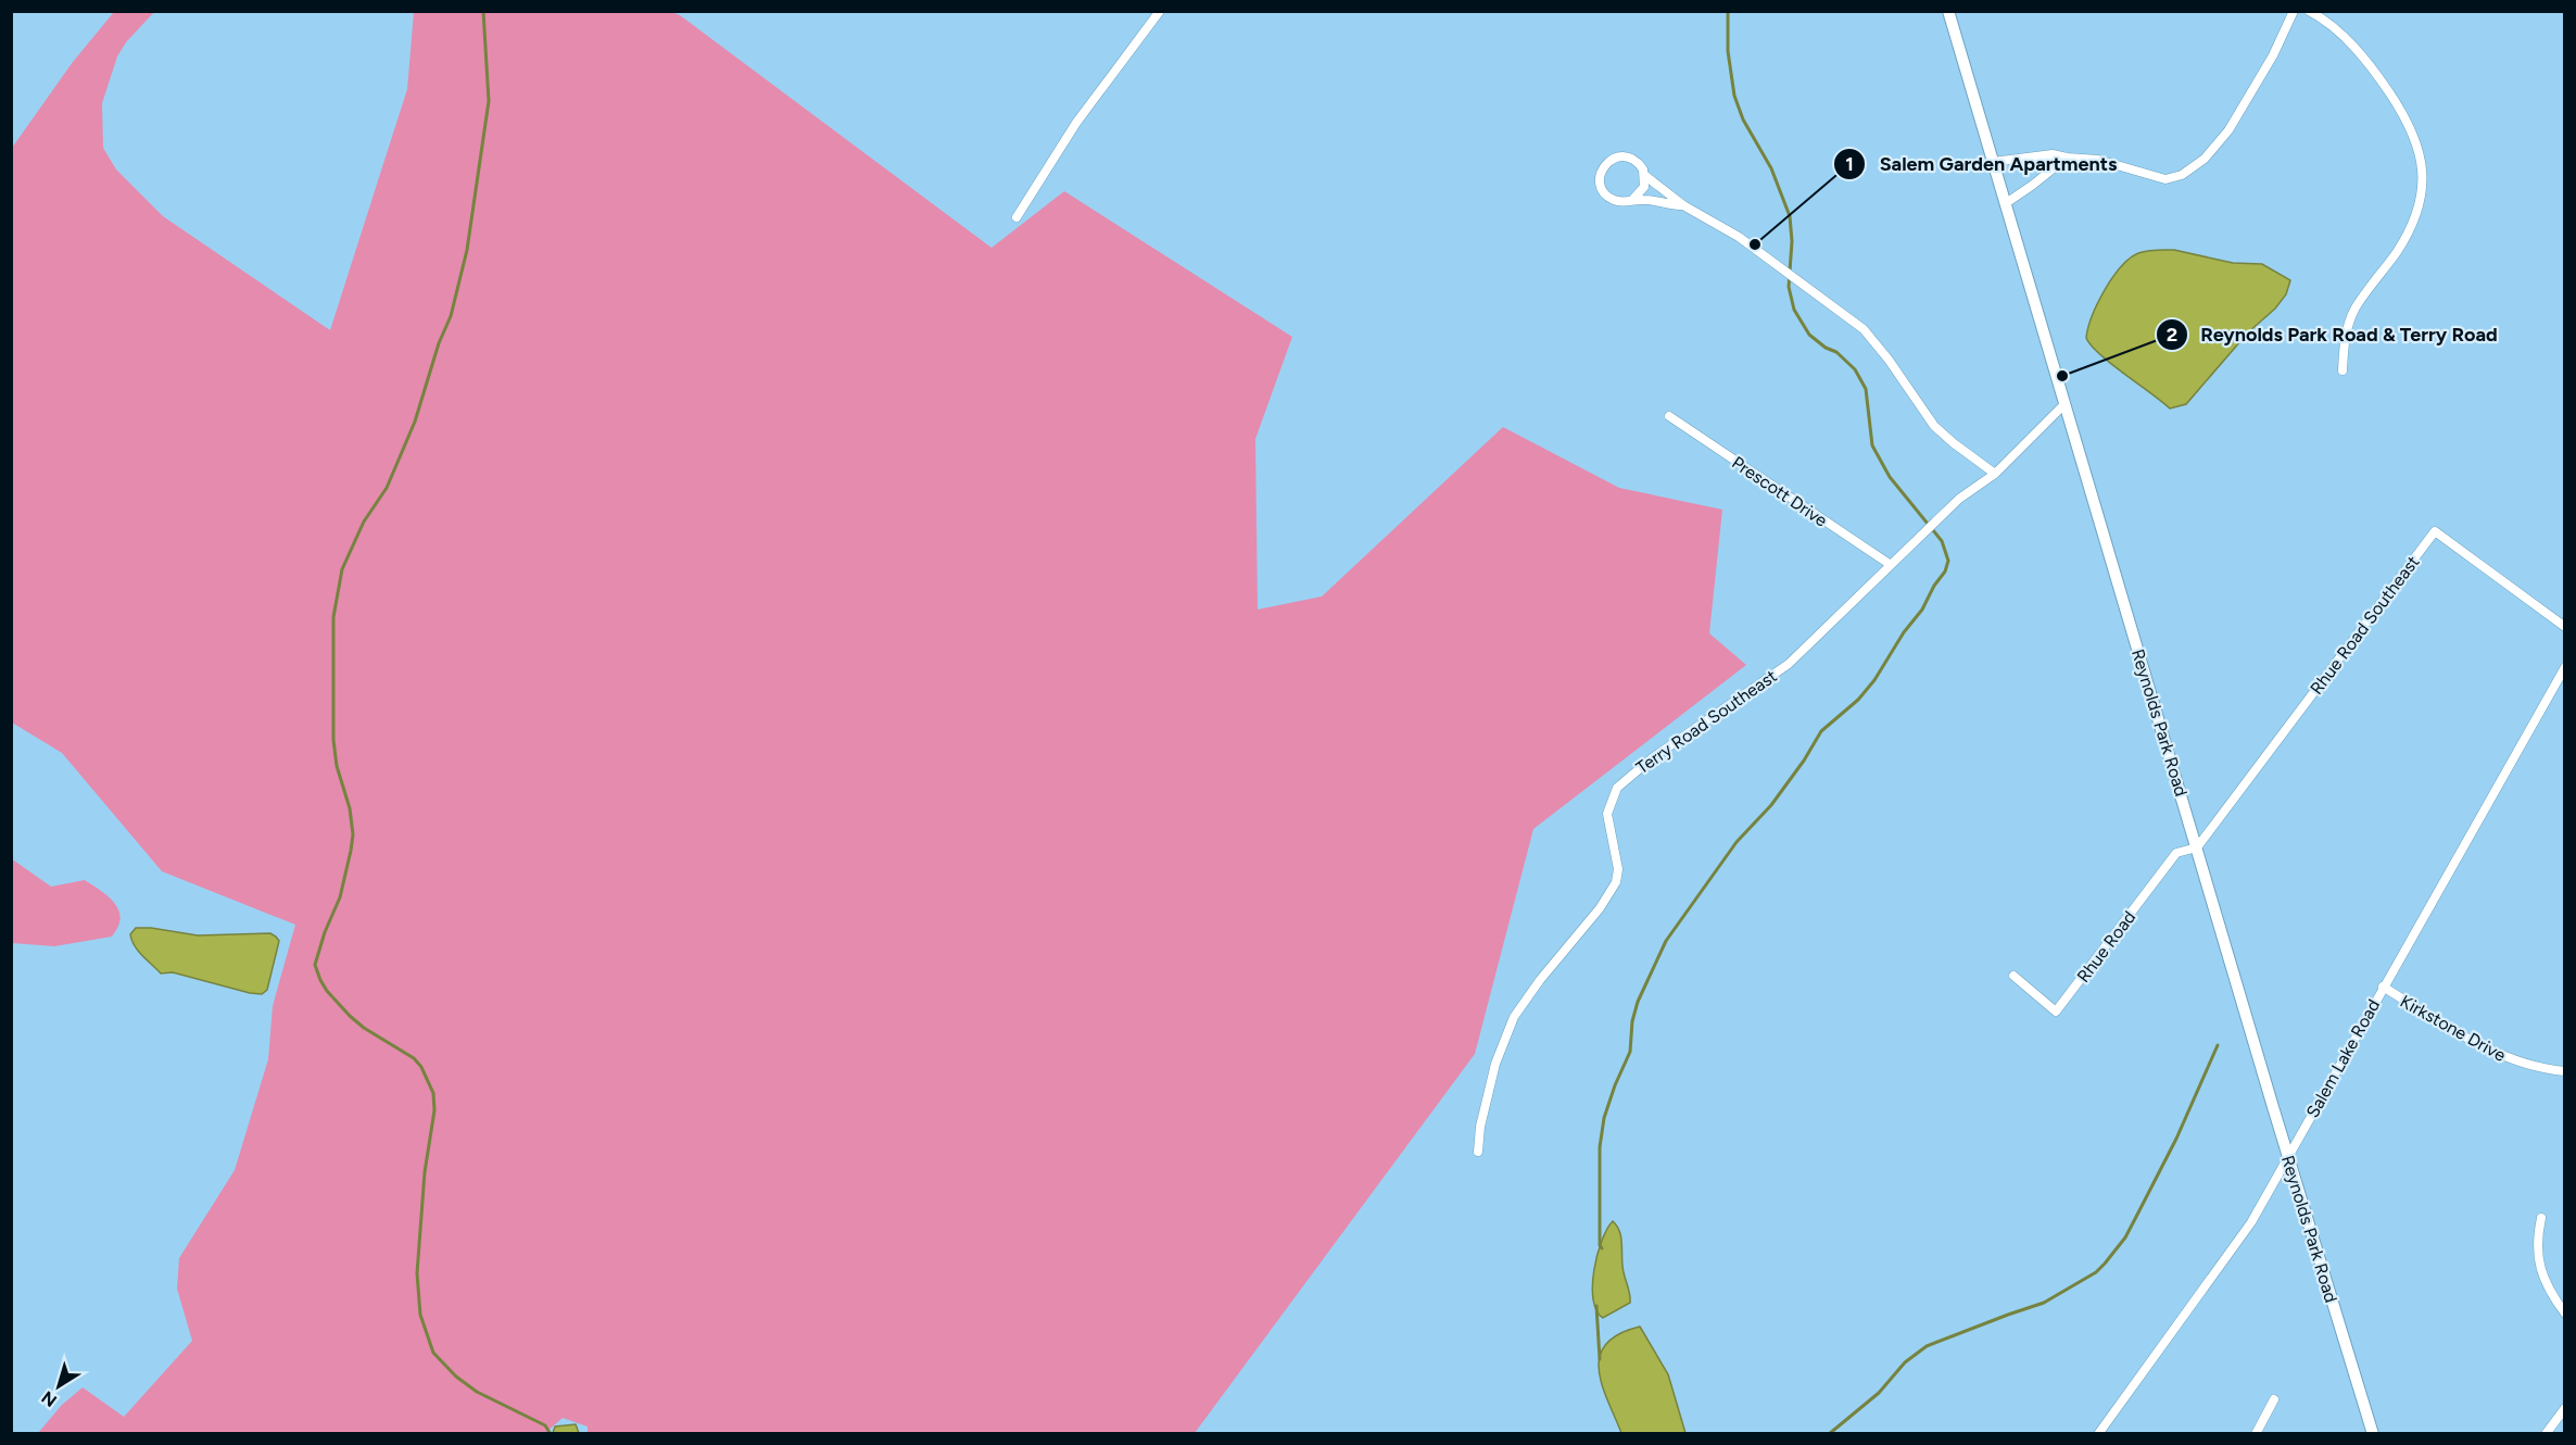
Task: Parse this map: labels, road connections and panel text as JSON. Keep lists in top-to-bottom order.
{
  "streets": {
    "main road": ["Reynolds Park Road"],
    "street": [
      "Prescott Drive",
      "Rhue Road Southeast",
      "Terry Road Southeast",
      "Rhue Road",
      "Kirkstone Drive",
      "Salem Lake Road"
    ]
  },
  "crossings": [
    ["Prescott Drive", "Terry Road Southeast"],
    ["Rhue Road Southeast", "Reynolds Park Road"],
    ["Rhue Road Southeast", "Rhue Road"],
    ["Terry Road Southeast", "Reynolds Park Road"],
    ["Reynolds Park Road", "Rhue Road"],
    ["Reynolds Park Road", "Salem Lake Road"],
    ["Kirkstone Drive", "Salem Lake Road"]
  ],
  "places": ["Salem Garden Apartments", "Reynolds Park Road & Terry Road"],
  "north": "bottom left"
}
